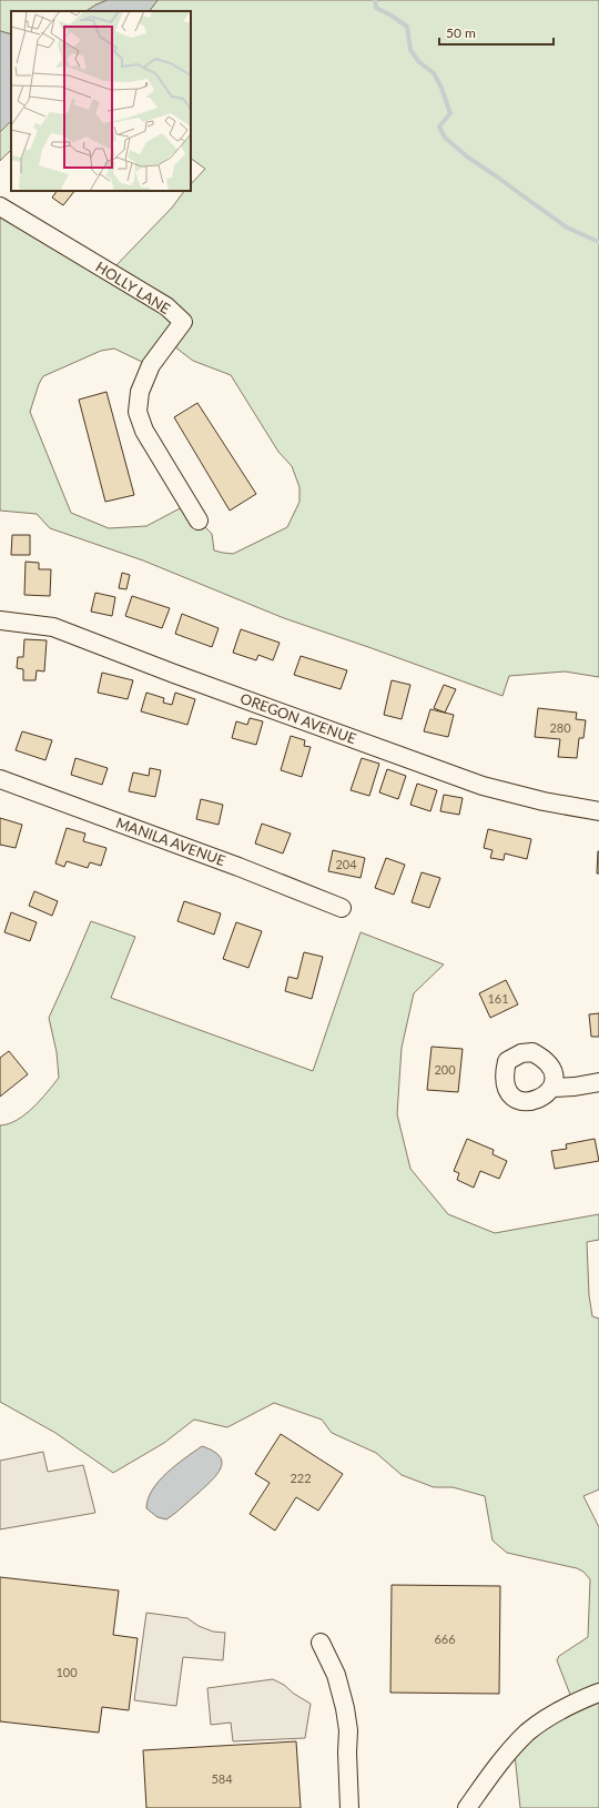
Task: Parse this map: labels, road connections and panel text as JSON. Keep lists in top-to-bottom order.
{
  "streets": {
    "street": ["HOLLY LANE", "OREGON AVENUE", "MANILA AVENUE"]
  },
  "house_numbers": [
    "280",
    "204",
    "161",
    "200",
    "222",
    "666",
    "100",
    "584"
  ],
  "scale_bar": "50 m"
}
